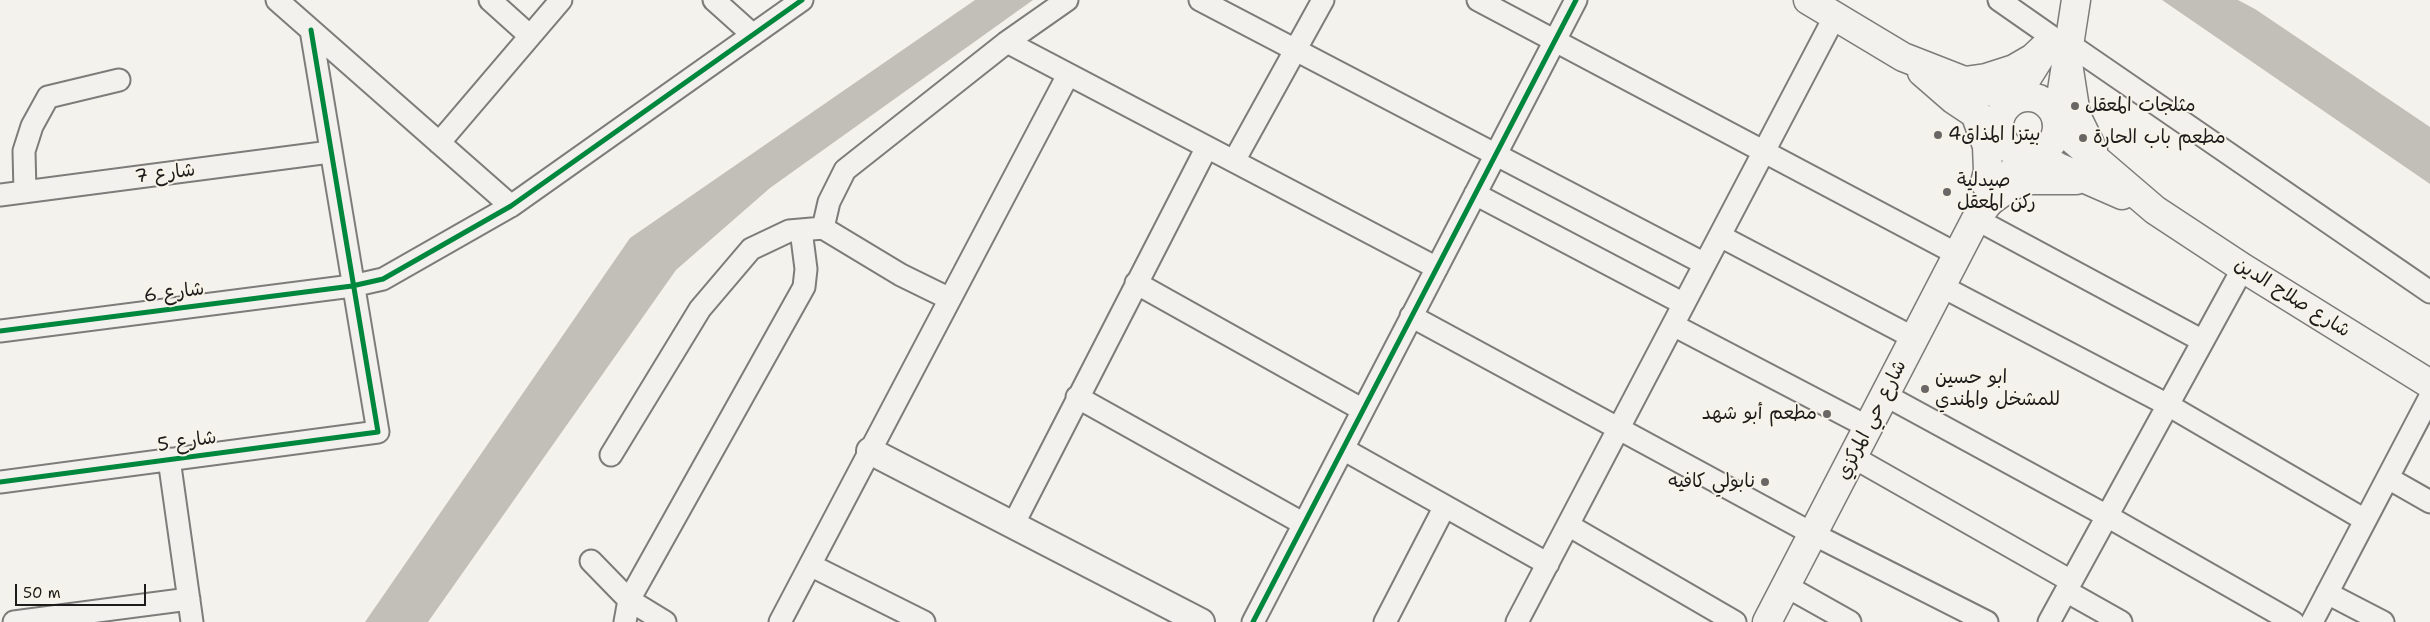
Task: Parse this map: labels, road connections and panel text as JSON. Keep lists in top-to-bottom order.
{
  "streets": {
    "main road": ["شارع صلاح الدين", "شارع حي المركزي"],
    "street": ["شارع 7", "شارع 6", "شارع 5"]
  },
  "crossings": [
    ["شارع 6", "شارع 5"],
    ["شارع صلاح الدين", "شارع حي المركزي"]
  ],
  "places": [
    "مثلجات المعقل",
    "بيتزا المذاق4",
    "مطعم باب الحارة",
    "صيدلية ركن المعقل",
    "ابو حسين للمشخل والمندي",
    "مطعم أبو شهد",
    "نابولي كافيه"
  ],
  "scale_bar": "50 m"
}
